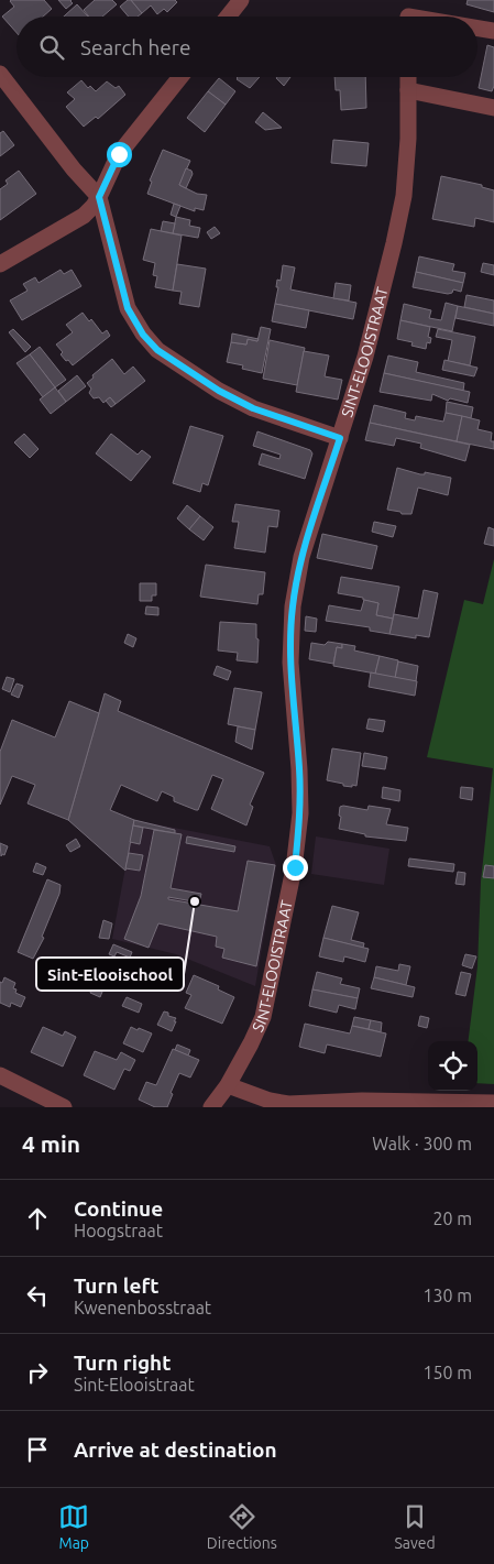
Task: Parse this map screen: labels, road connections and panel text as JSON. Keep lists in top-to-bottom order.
{
  "streets": {
    "street": ["SINT-ELOOISTRAAT"]
  },
  "places": ["Sint-Elooischool"],
  "page": {
    "search": "Search here",
    "heading": ["4 min", "Walk · 300 m"],
    "list": [
      ["Continue", "Hoogstraat", "20 m"],
      ["Turn left", "Kwenenbosstraat", "130 m"],
      ["Turn right", "Sint-Elooistraat", "150 m"],
      "Arrive at destination"
    ],
    "nav": ["Map", "Directions", "Saved"]
  }
}
